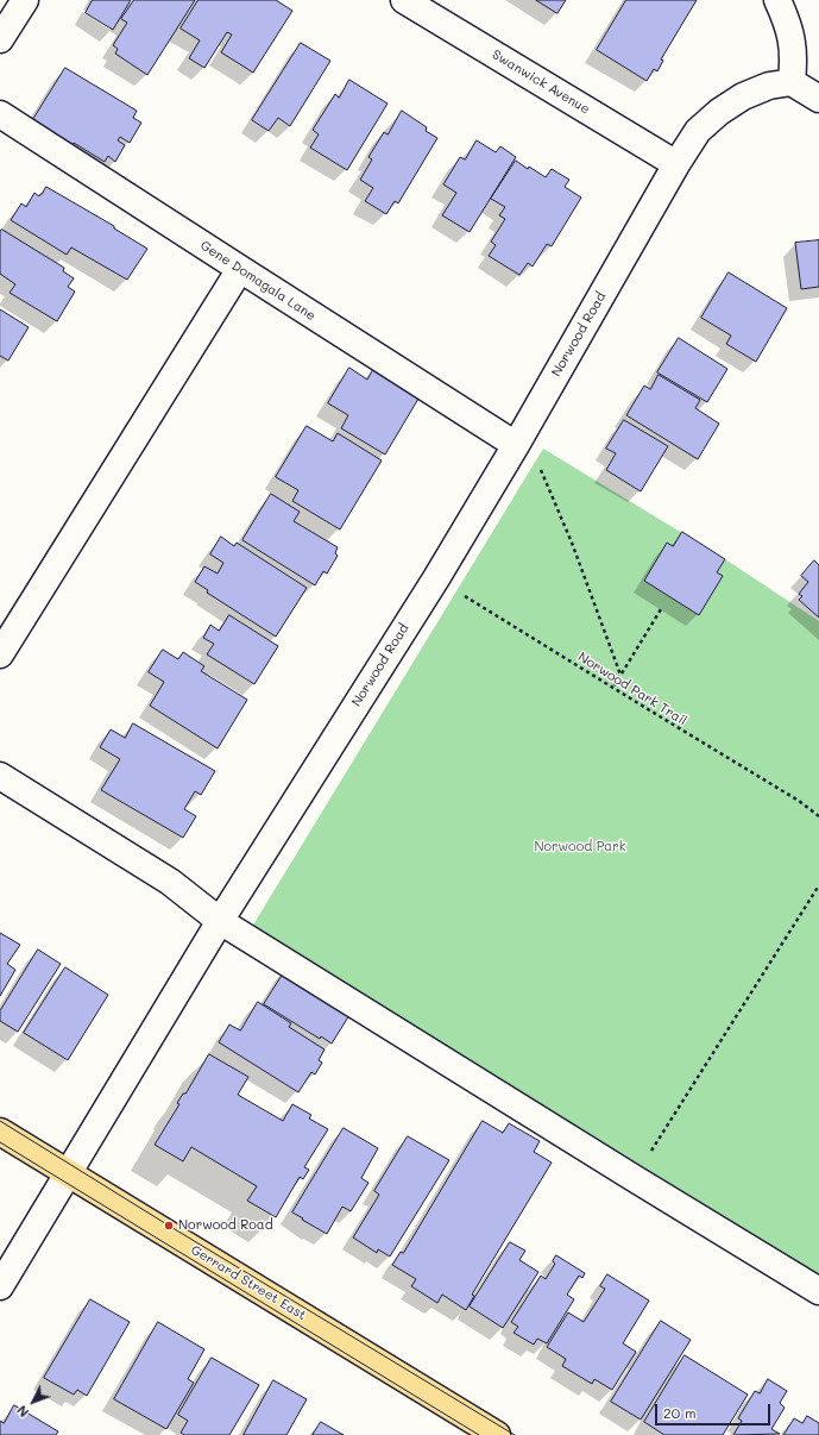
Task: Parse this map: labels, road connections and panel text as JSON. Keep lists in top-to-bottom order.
{
  "streets": {
    "main road": ["Gerrard Street East"],
    "street": ["Swanwick Avenue", "Gene Domagala Lane", "Norwood Road"],
    "path": ["Norwood Park Trail"]
  },
  "crossings": [
    ["Swanwick Avenue", "Norwood Road"],
    ["Gene Domagala Lane", "Norwood Road"],
    ["Norwood Road", "Norwood Park Trail"],
    ["Norwood Road", "Gerrard Street East"]
  ],
  "parks": ["Norwood Park"],
  "places": ["Norwood Road"],
  "scale_bar": "20 m",
  "north": "bottom left"
}
